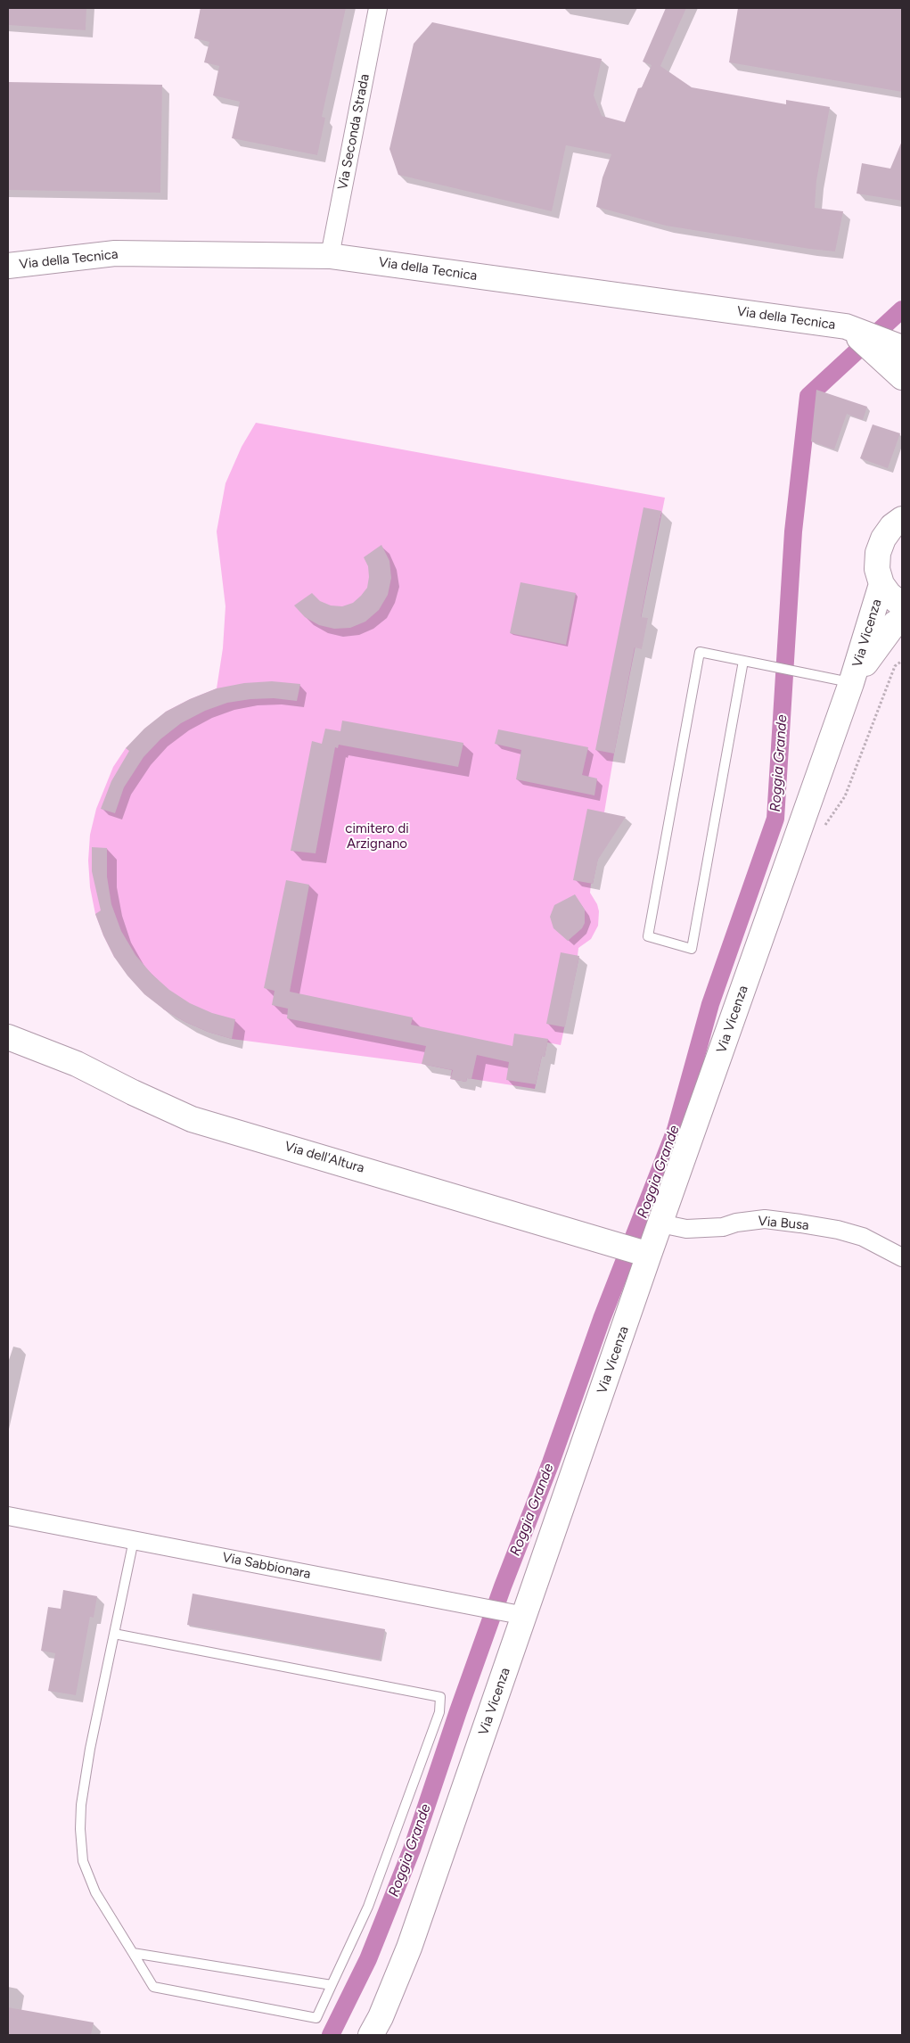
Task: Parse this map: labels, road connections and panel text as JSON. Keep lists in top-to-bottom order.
{
  "streets": {
    "main road": ["Via della Tecnica", "Via Vicenza", "Via dell'Altura"],
    "street": ["Via Seconda Strada", "Via Busa", "Via Sabbionara"]
  },
  "crossings": [
    ["Via Seconda Strada", "Via della Tecnica"],
    ["Via Vicenza", "Via dell'Altura"],
    ["Via Vicenza", "Via Busa"],
    ["Via Vicenza", "Via Sabbionara"]
  ],
  "water": ["Roggia Grande"],
  "parks": ["cimitero di Arzignano"]
}
